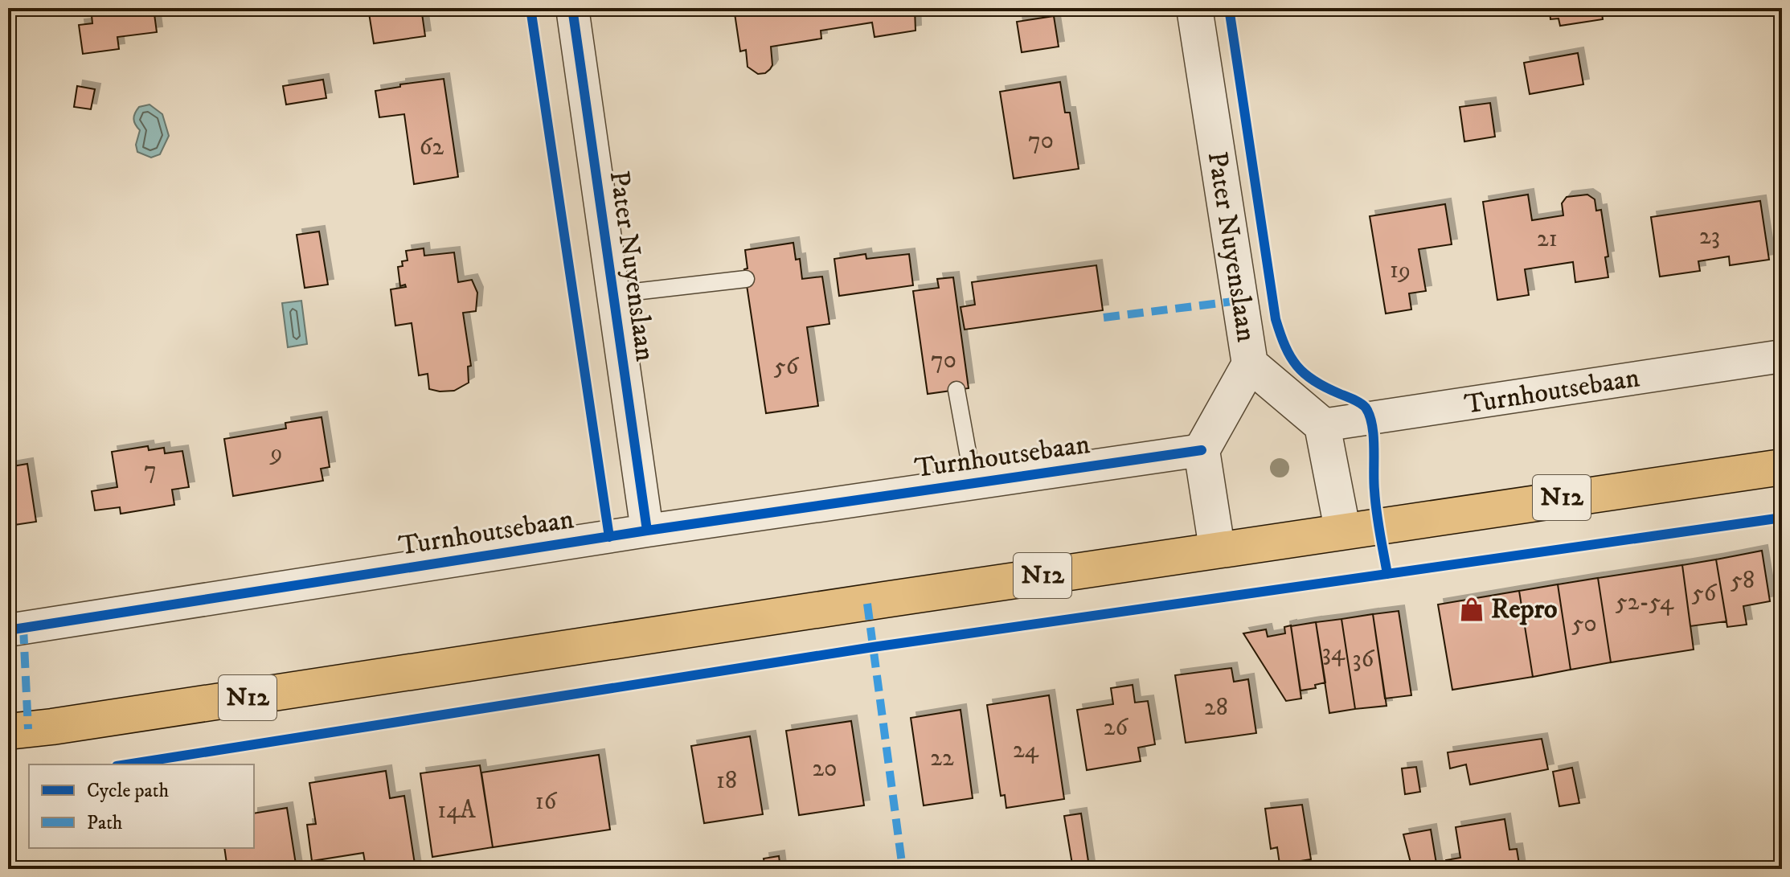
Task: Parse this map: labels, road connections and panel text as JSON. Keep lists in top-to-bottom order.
{
  "streets": {
    "main road": ["N12"],
    "street": ["Pater Nuyenslaan", "Turnhoutsebaan"]
  },
  "crossings": [
    ["Pater Nuyenslaan", "Turnhoutsebaan"]
  ],
  "places": {
    "shop": ["Repro"]
  },
  "house_numbers": [
    "70",
    "62",
    "23",
    "21",
    "19",
    "70",
    "56",
    "9",
    "7",
    "58",
    "56",
    "52-54",
    "50",
    "34",
    "36",
    "28",
    "26",
    "24",
    "22",
    "20",
    "18",
    "16",
    "14A"
  ],
  "legend": ["Cycle path", "Path"]
}
